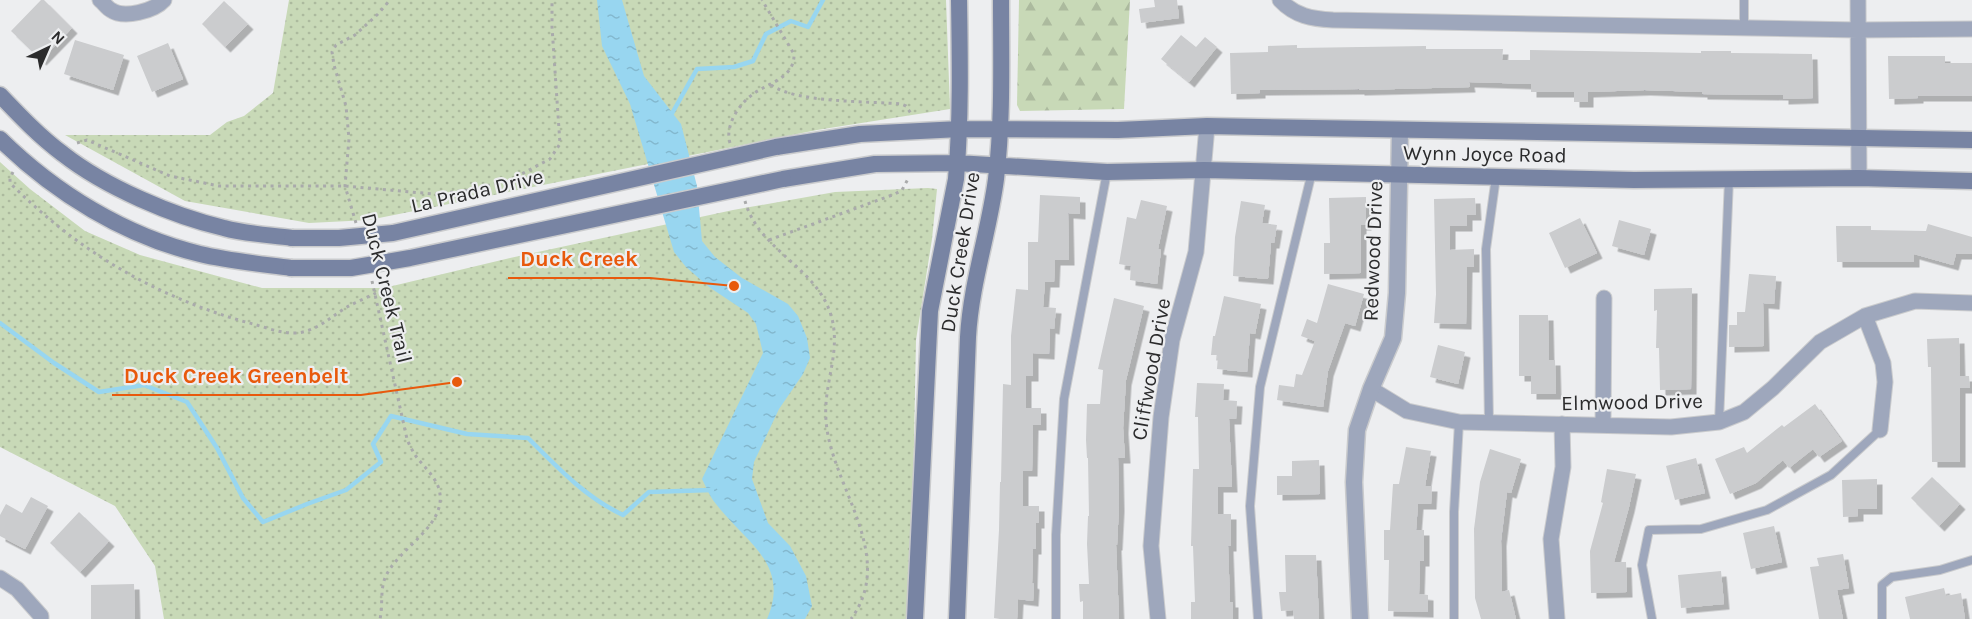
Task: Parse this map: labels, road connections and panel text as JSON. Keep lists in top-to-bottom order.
{
  "streets": {
    "main road": ["Wynn Joyce Road", "La Prada Drive", "Duck Creek Drive"],
    "street": ["Redwood Drive", "Cliffwood Drive", "Elmwood Drive"],
    "path": ["Duck Creek Trail"]
  },
  "crossings": [
    ["Wynn Joyce Road", "La Prada Drive"],
    ["Wynn Joyce Road", "Redwood Drive"],
    ["Wynn Joyce Road", "Duck Creek Drive"],
    ["Wynn Joyce Road", "Cliffwood Drive"],
    ["La Prada Drive", "Duck Creek Drive"],
    ["Redwood Drive", "Elmwood Drive"]
  ],
  "places": ["Duck Creek", "Duck Creek Greenbelt"],
  "north": "top right"
}
